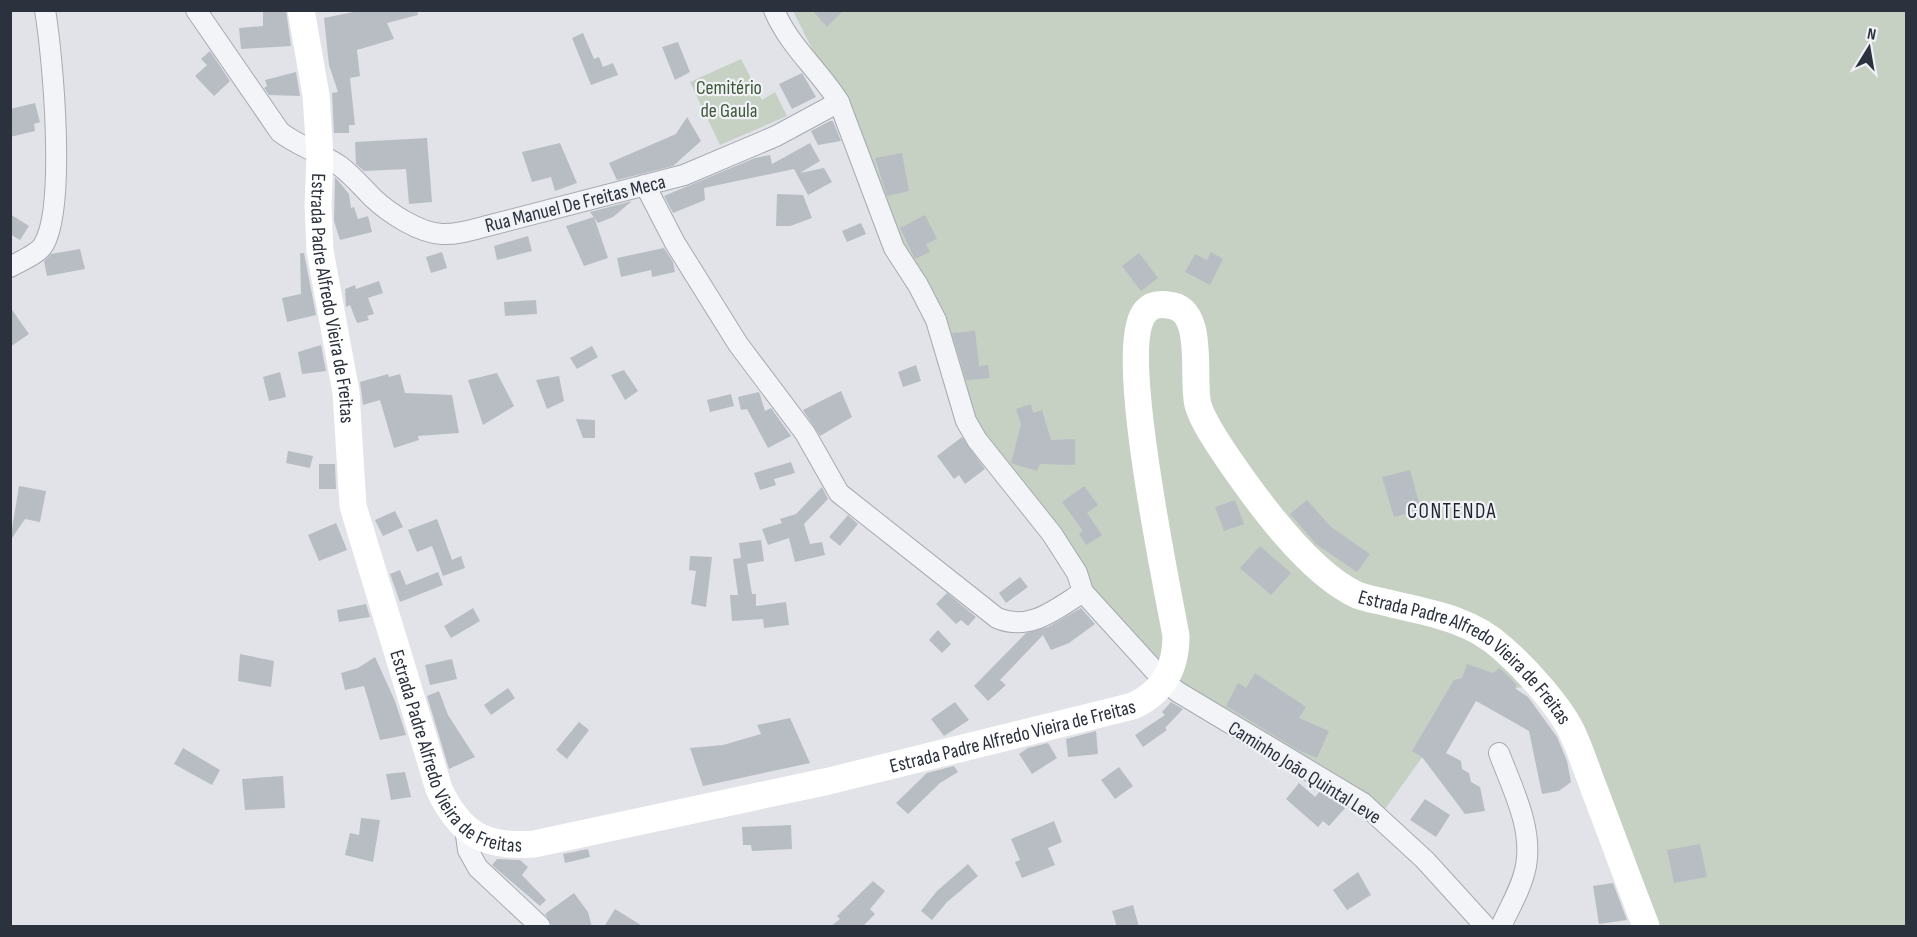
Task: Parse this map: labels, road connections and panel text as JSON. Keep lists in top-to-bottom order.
{
  "streets": {
    "main road": ["Estrada Padre Alfredo Vieira de Freitas"],
    "street": ["Rua Manuel De Freitas Meca", "Caminho João Quintal Leve"]
  },
  "crossings": [
    ["Rua Manuel De Freitas Meca", "Estrada Padre Alfredo Vieira de Freitas"],
    ["Rua Manuel De Freitas Meca", "Caminho João Quintal Leve"],
    ["Estrada Padre Alfredo Vieira de Freitas", "Caminho João Quintal Leve"]
  ],
  "districts": ["CONTENDA"],
  "parks": ["Cemitério de Gaula"],
  "north": "top"
}
